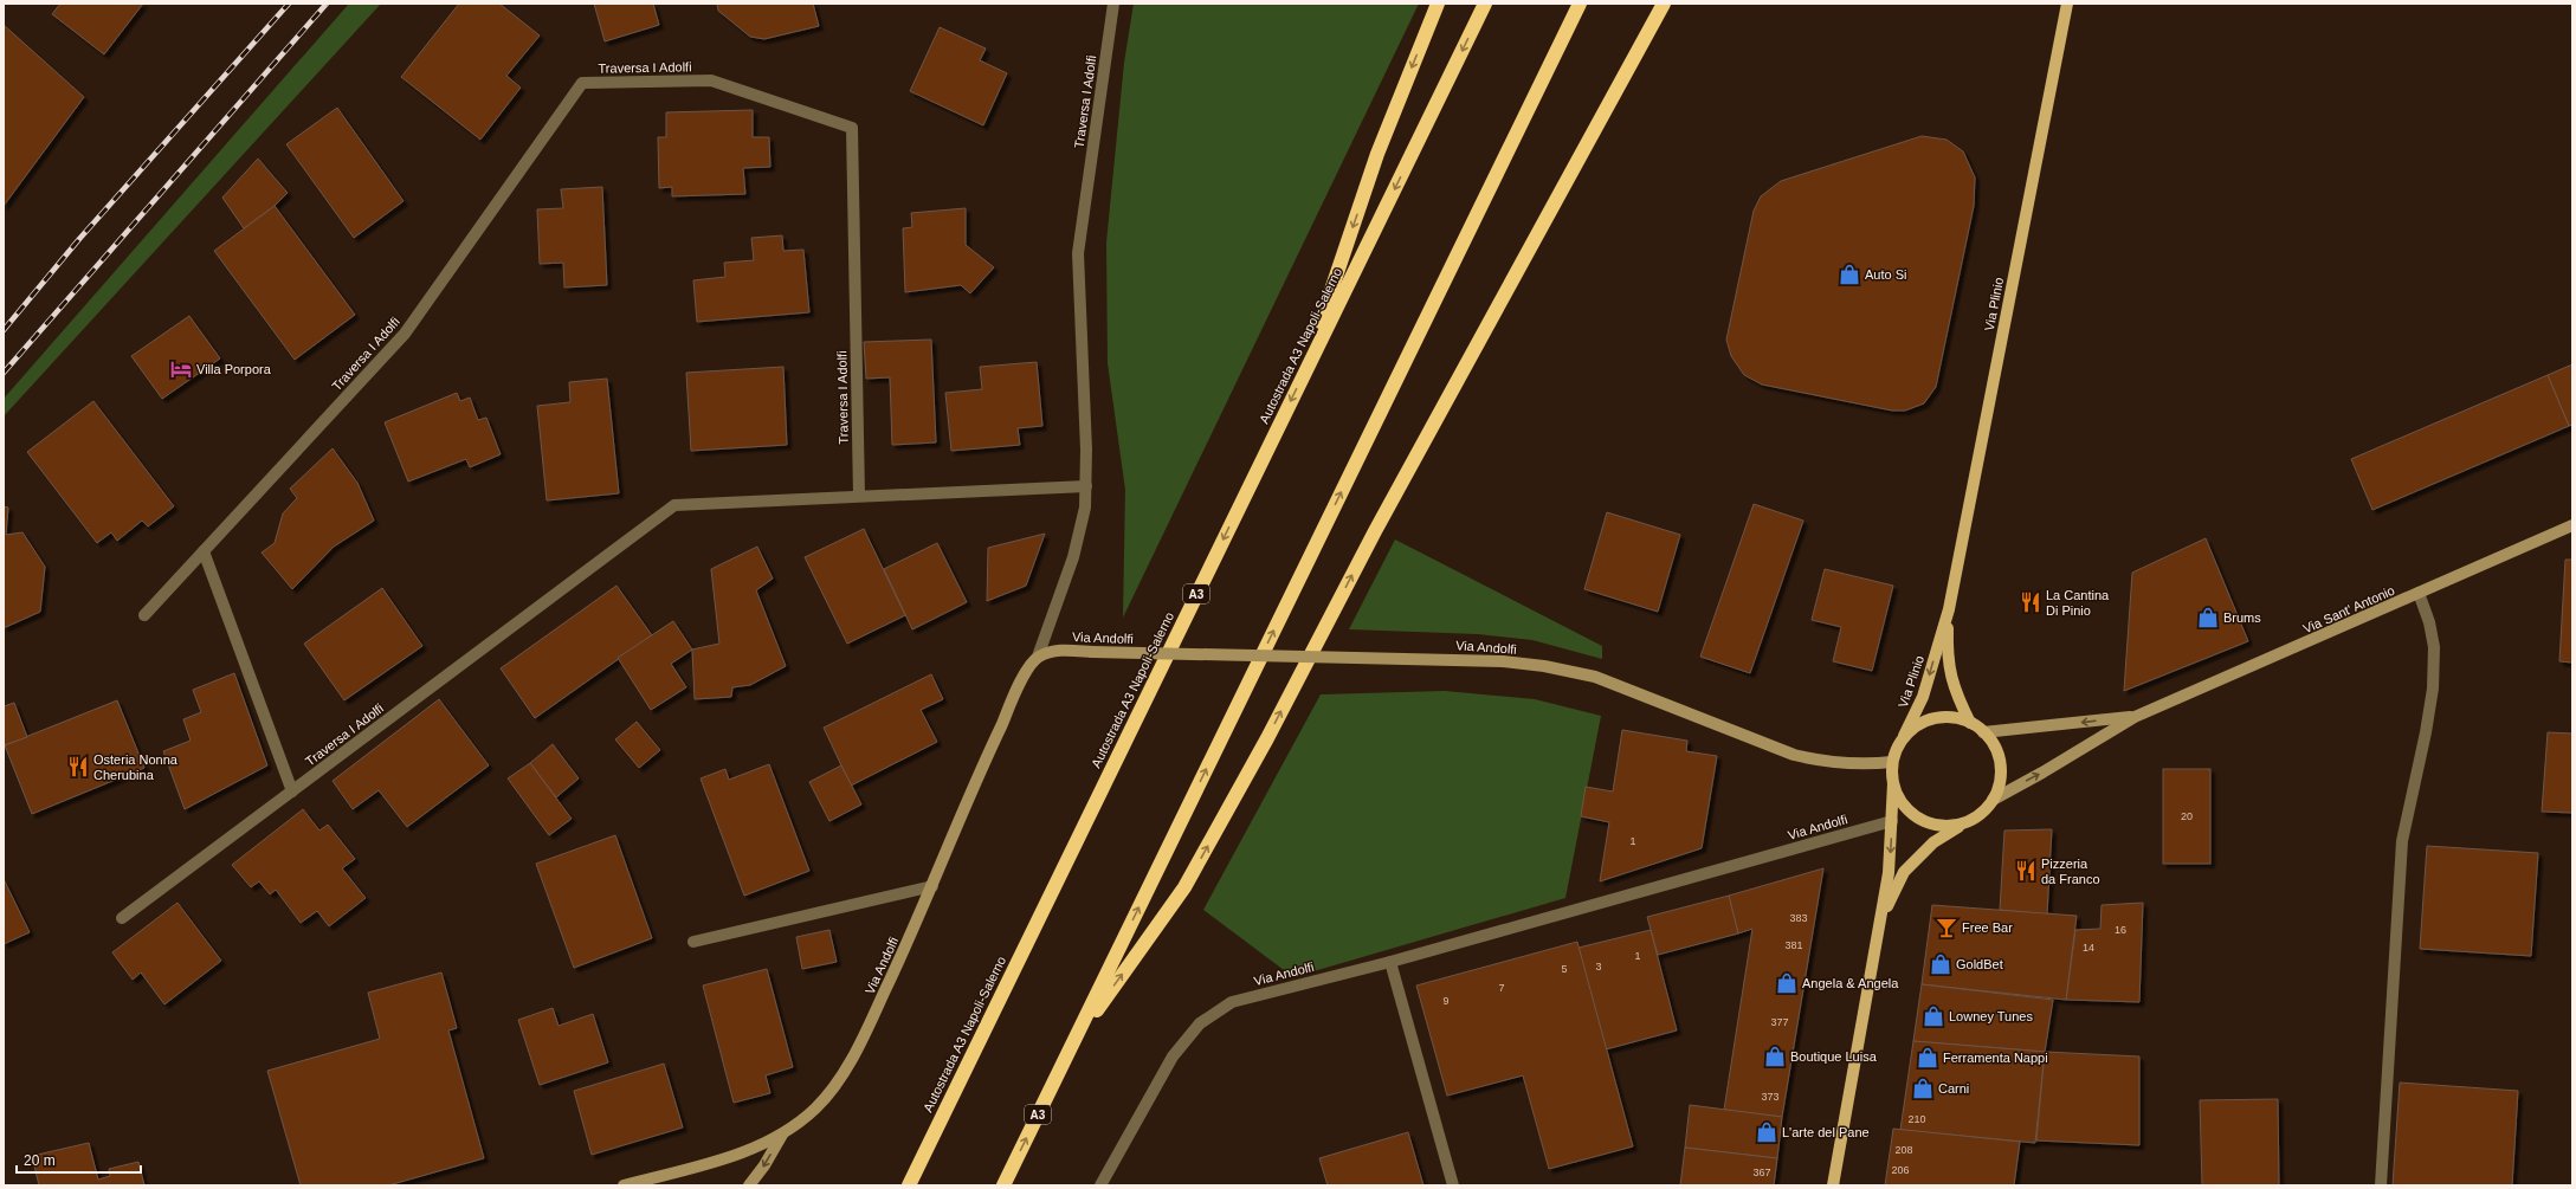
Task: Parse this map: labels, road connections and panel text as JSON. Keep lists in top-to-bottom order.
{
  "streets": {
    "highway": ["Autostrada A3 Napoli-Salerno", "A3"],
    "main road": ["Via Plinio"],
    "street": ["Traversa I Adolfi", "Via Sant' Antonio", "Via Andolfi"]
  },
  "crossings": [
    ["Traversa I Adolfi", "Via Andolfi"],
    ["Via Plinio", "Via Sant' Antonio"],
    ["Via Plinio", "Via Andolfi"],
    ["Via Sant' Antonio", "Via Andolfi"]
  ],
  "places": {
    "shop": [
      "Auto Si",
      "Brums",
      "GoldBet",
      "Angela & Angela",
      "Lowney Tunes",
      "Boutique Luisa",
      "Ferramenta Nappi",
      "Carni",
      "L'arte del Pane"
    ],
    "hotel": ["Villa Porpora"],
    "restaurant": ["La Cantina Di Pinio", "Osteria Nonna Cherubina", "Pizzeria da Franco"],
    "bar": ["Free Bar"]
  },
  "house_numbers": [
    "20",
    "1",
    "383",
    "16",
    "381",
    "14",
    "1",
    "3",
    "5",
    "7",
    "9",
    "377",
    "373",
    "210",
    "208",
    "206",
    "367"
  ],
  "scale_bar": "20 m"
}
